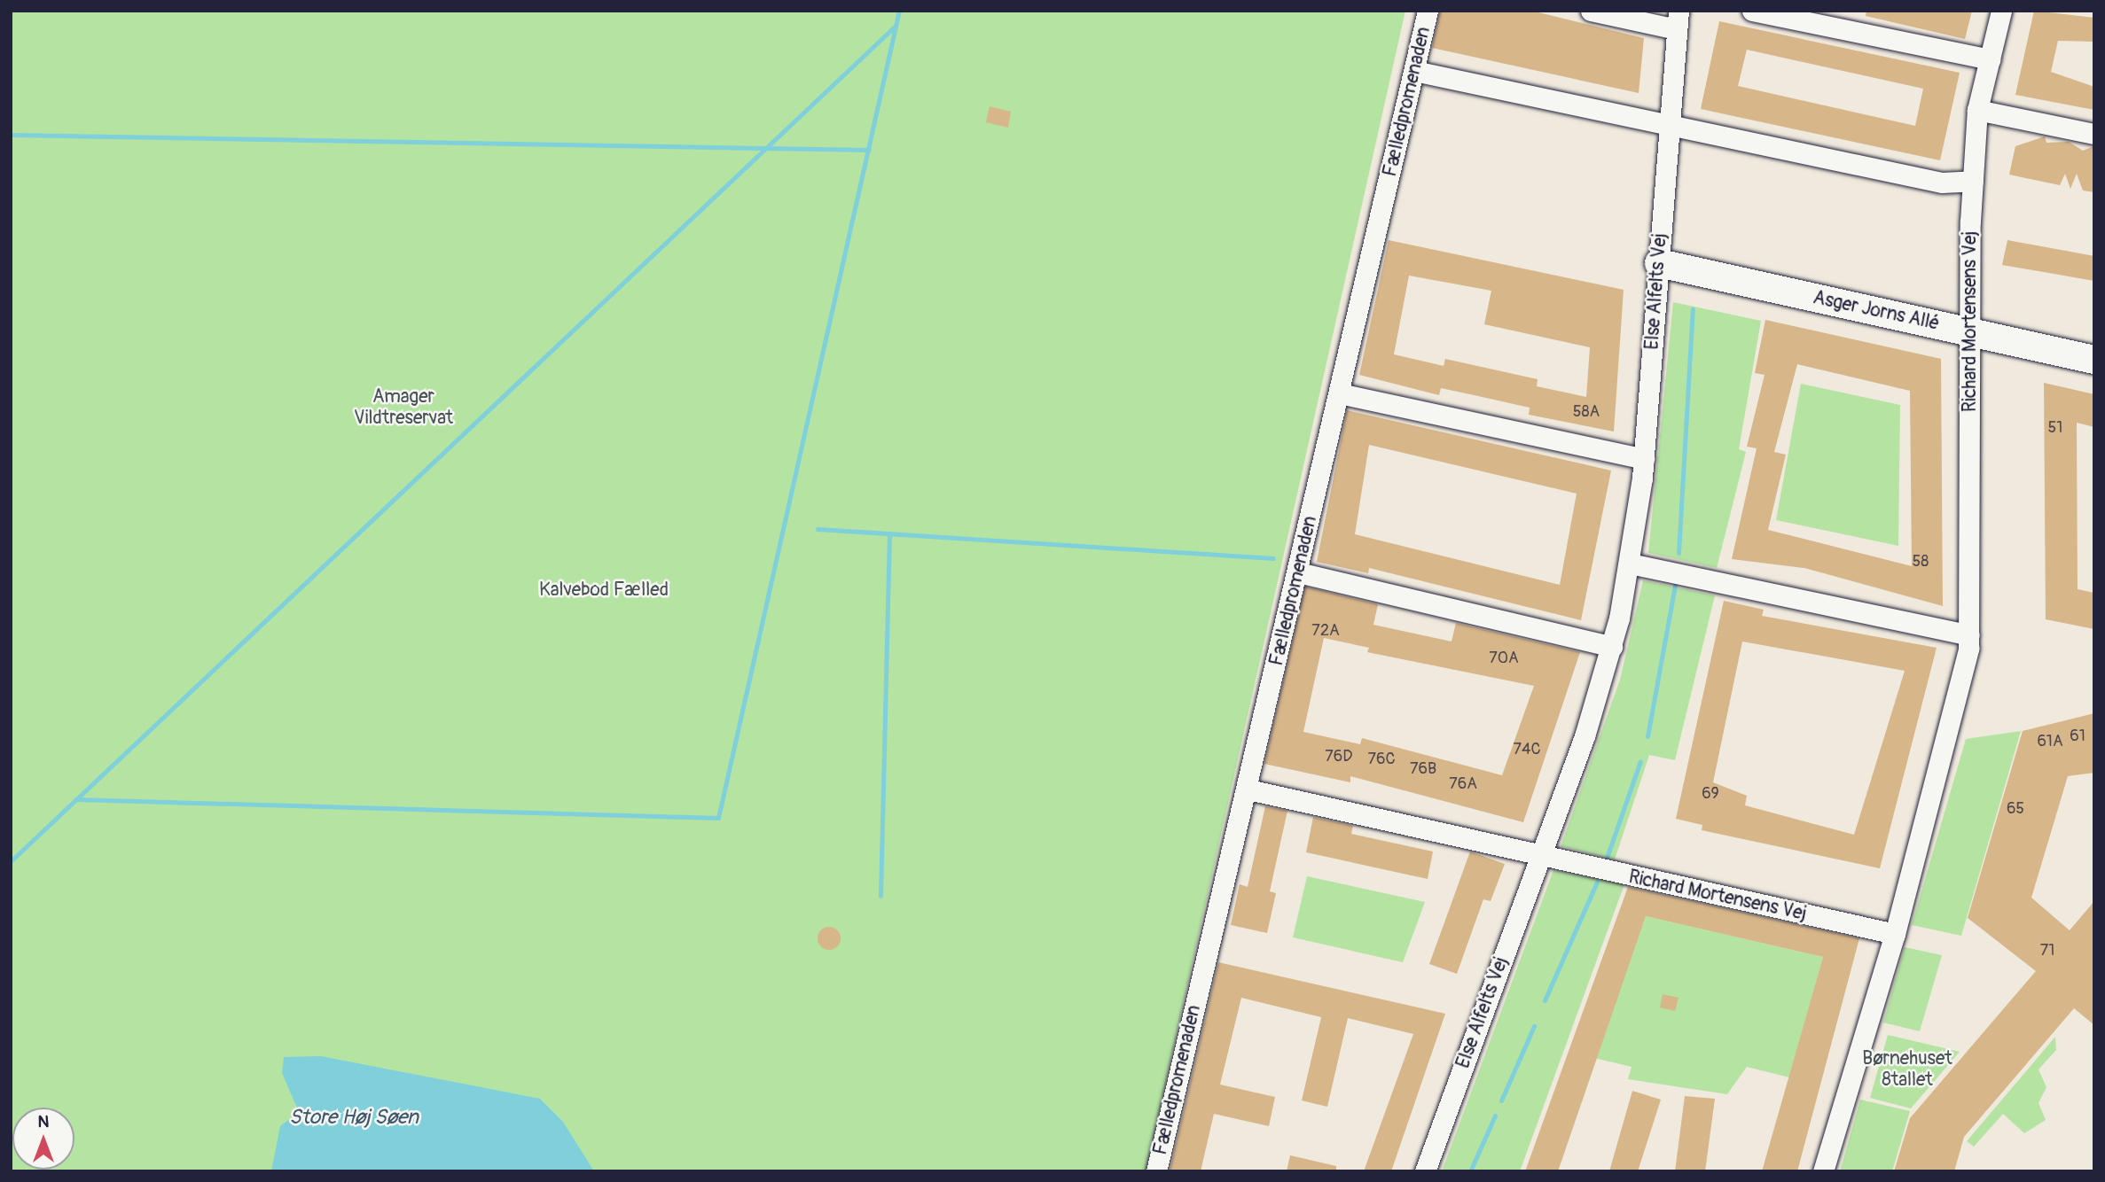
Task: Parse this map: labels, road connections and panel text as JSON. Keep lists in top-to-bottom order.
{
  "streets": {
    "street": [
      "Fælledpromenaden",
      "Else Alfelts Vej",
      "Asger Jorns Allé",
      "Richard Mortensens Vej"
    ]
  },
  "crossings": [
    ["Else Alfelts Vej", "Asger Jorns Allé"],
    ["Else Alfelts Vej", "Richard Mortensens Vej"],
    ["Asger Jorns Allé", "Richard Mortensens Vej"]
  ],
  "water": ["Store Høj Søen"],
  "parks": ["Amager Vildtreservat", "Kalvebod Fælled", "Børnehuset 8tallet"],
  "house_numbers": [
    "58A",
    "51",
    "58",
    "72A",
    "70A",
    "61",
    "61A",
    "74C",
    "76D",
    "76C",
    "76B",
    "76A",
    "69",
    "65",
    "71"
  ],
  "north": "top"
}
